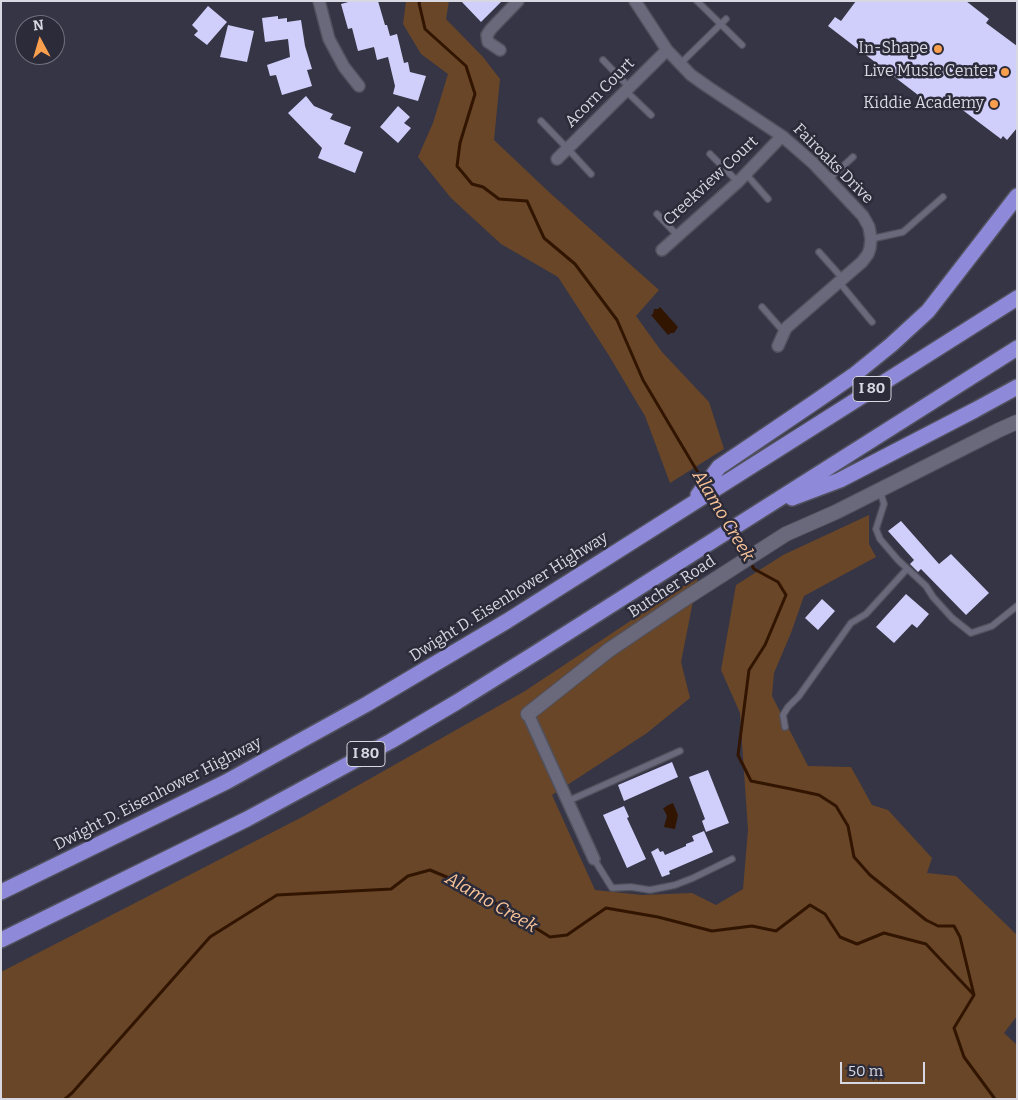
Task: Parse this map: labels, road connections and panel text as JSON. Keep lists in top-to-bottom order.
{
  "streets": {
    "highway": ["I 80", "Dwight D. Eisenhower Highway"],
    "street": [
      "Acorn Court",
      "Fairoaks Drive",
      "Creekview Court",
      "Butcher Road"
    ]
  },
  "crossings": [
    ["Acorn Court", "Fairoaks Drive"],
    ["Fairoaks Drive", "Creekview Court"]
  ],
  "water": ["Alamo Creek"],
  "places": ["In-Shape", "Live Music Center", "Kiddie Academy"],
  "scale_bar": "50 m",
  "north": "top"
}
